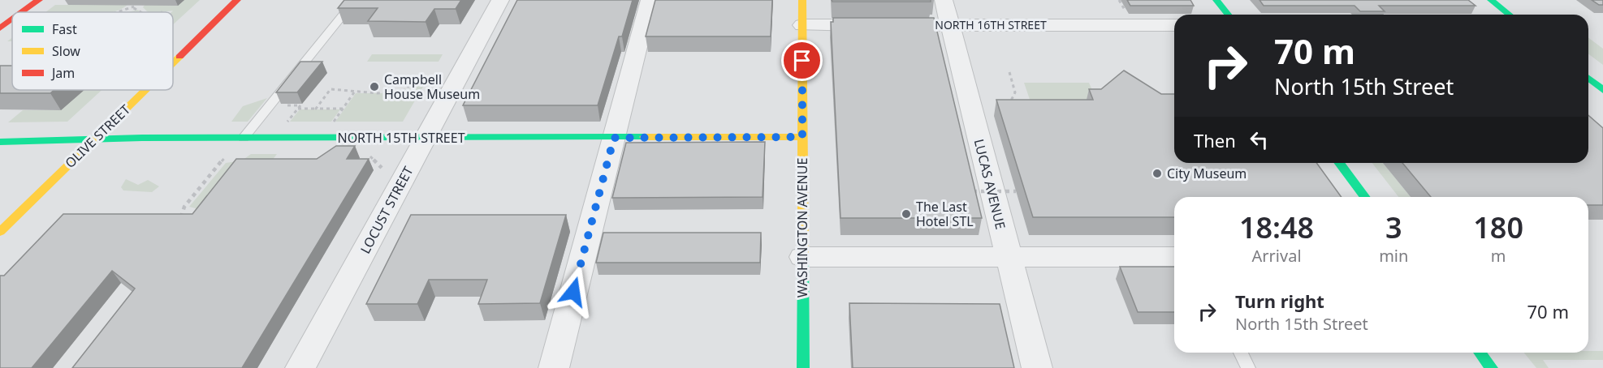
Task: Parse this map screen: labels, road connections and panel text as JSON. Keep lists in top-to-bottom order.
{
  "streets": {
    "main road": ["OLIVE STREET", "NORTH 15TH STREET", "WASHINGTON AVENUE"],
    "street": ["NORTH 16TH STREET", "LUCAS AVENUE", "LOCUST STREET"]
  },
  "crossings": [
    ["NORTH 16TH STREET", "LUCAS AVENUE"],
    ["OLIVE STREET", "NORTH 15TH STREET"],
    ["NORTH 15TH STREET", "LOCUST STREET"],
    ["NORTH 15TH STREET", "WASHINGTON AVENUE"]
  ],
  "places": ["Campbell House Museum", "City Museum", "The Last Hotel STL"],
  "legend": ["Fast", "Slow", "Jam"],
  "page": {
    "turn": ["70 m", "North 15th Street"],
    "then": "Then",
    "eta": [
      "18:48",
      "Arrival",
      "3",
      "min",
      "180",
      "m"
    ],
    "list": [
      {
        "name": "Turn right",
        "note": "North 15th Street",
        "value": "70 m"
      }
    ]
  }
}
